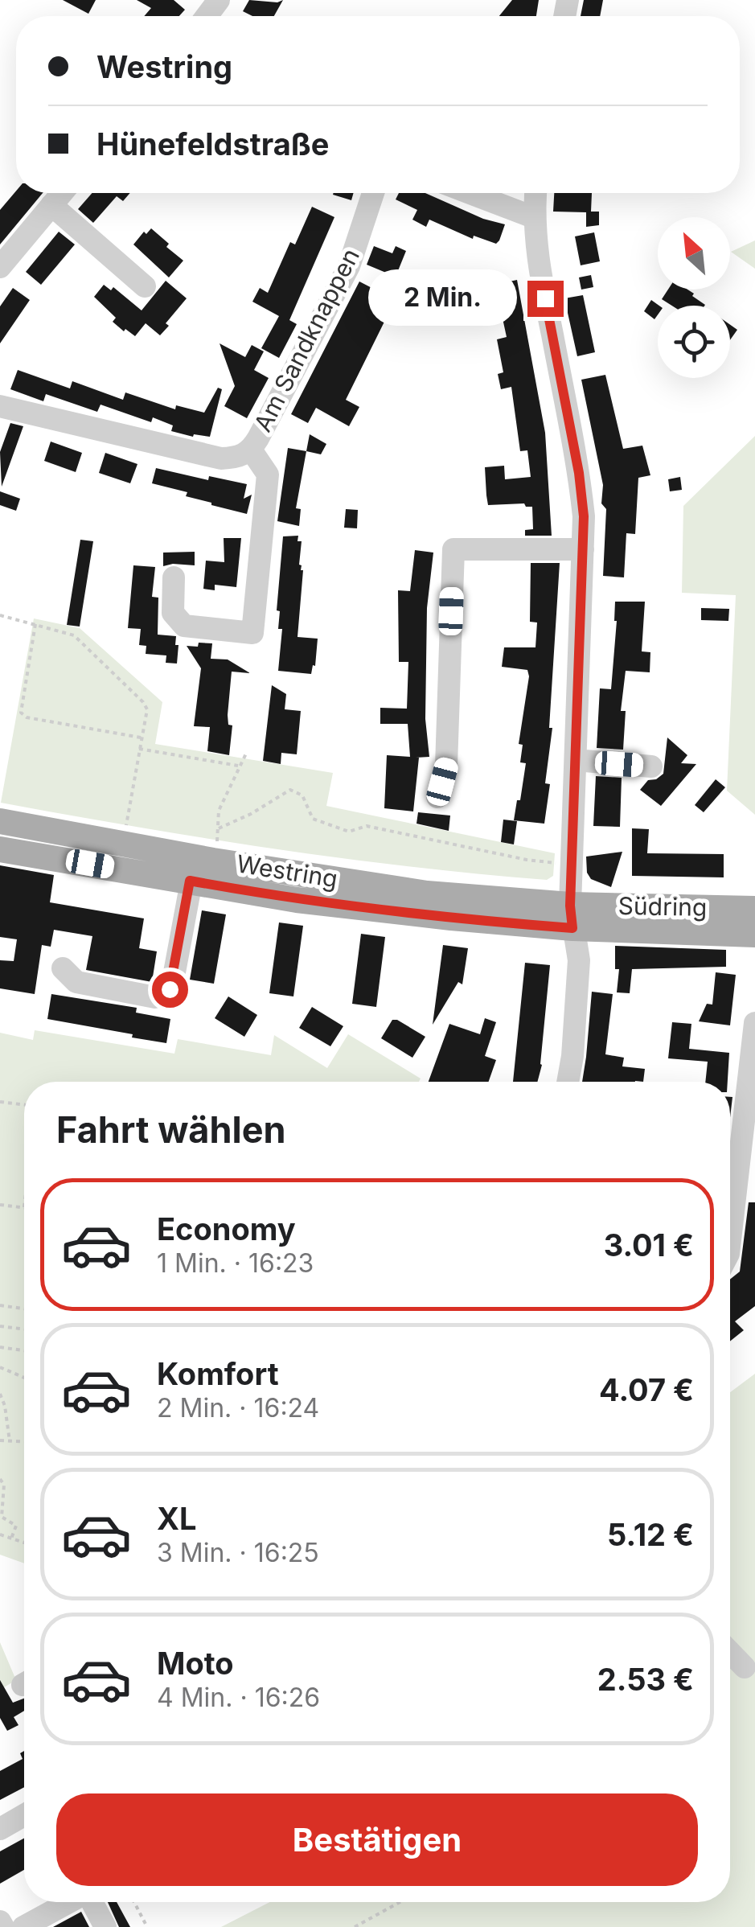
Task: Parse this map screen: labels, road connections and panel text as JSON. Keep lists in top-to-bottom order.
{
  "streets": {
    "main road": ["Westring", "Südring"],
    "street": ["Am Sandknappen"]
  },
  "crossings": [
    ["Westring", "Südring"]
  ],
  "north": "top left",
  "page": {
    "banner": ["Westring", "Hünefeldstraße"],
    "bubble": "2 Min.",
    "heading": "Fahrt wählen",
    "list": [
      {
        "name": "Economy",
        "note": "1 Min. · 16:23",
        "value": "3.01 €"
      },
      {
        "name": "Komfort",
        "note": "2 Min. · 16:24",
        "value": "4.07 €"
      },
      {
        "name": "XL",
        "note": "3 Min. · 16:25",
        "value": "5.12 €"
      },
      {
        "name": "Moto",
        "note": "4 Min. · 16:26",
        "value": "2.53 €"
      }
    ],
    "buttons": "Bestätigen"
  }
}
